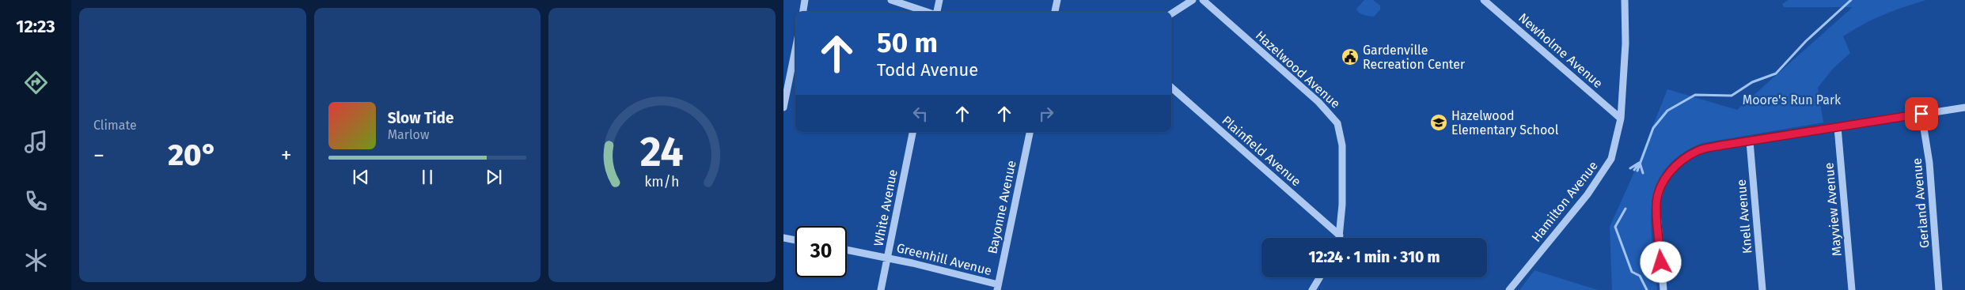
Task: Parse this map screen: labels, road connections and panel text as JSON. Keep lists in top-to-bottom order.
{
  "streets": {
    "street": [
      "Newholme Avenue",
      "Hazelwood Avenue",
      "Plainfield Avenue",
      "Hamilton Avenue",
      "Gerland Avenue",
      "Bayonne Avenue",
      "White Avenue",
      "Mayview Avenue",
      "Knell Avenue",
      "Greenhill Avenue"
    ]
  },
  "crossings": [
    ["Newholme Avenue", "Hamilton Avenue"],
    ["Hazelwood Avenue", "Plainfield Avenue"],
    ["Bayonne Avenue", "Greenhill Avenue"],
    ["White Avenue", "Greenhill Avenue"]
  ],
  "parks": ["Moore's Run Park"],
  "places": {
    "public building": ["Gardenville Recreation Center"],
    "school or university": ["Hazelwood Elementary School"]
  },
  "page": {
    "tabs": "12:23",
    "tile": "Climate",
    "turn": ["50 m", "Todd Avenue"],
    "song": ["Slow Tide", "Marlow"],
    "heat": ["−", "20°", "+"],
    "limit": "30",
    "trip": "12:24 · 1 min · 310 m",
    "gauge": ["24", "km/h"]
  }
}
